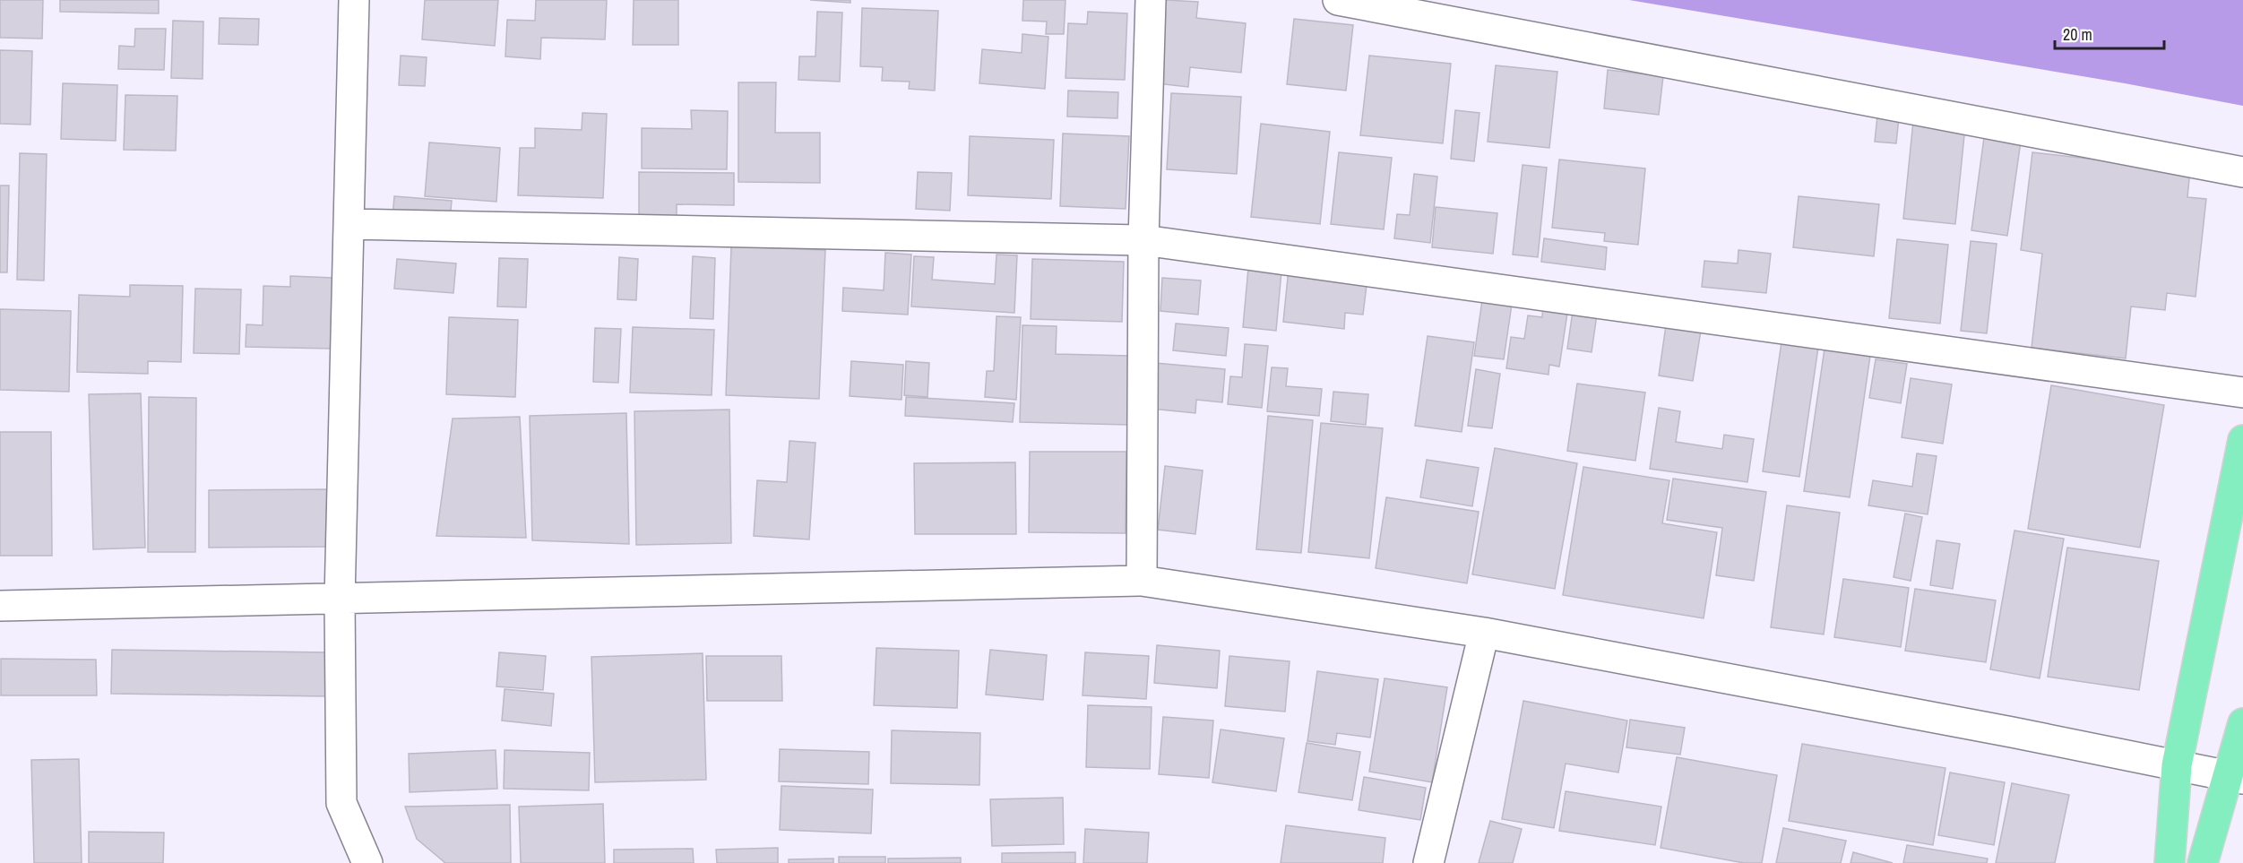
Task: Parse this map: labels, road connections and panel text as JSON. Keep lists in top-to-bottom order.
{
  "scale_bar": "20 m"
}
